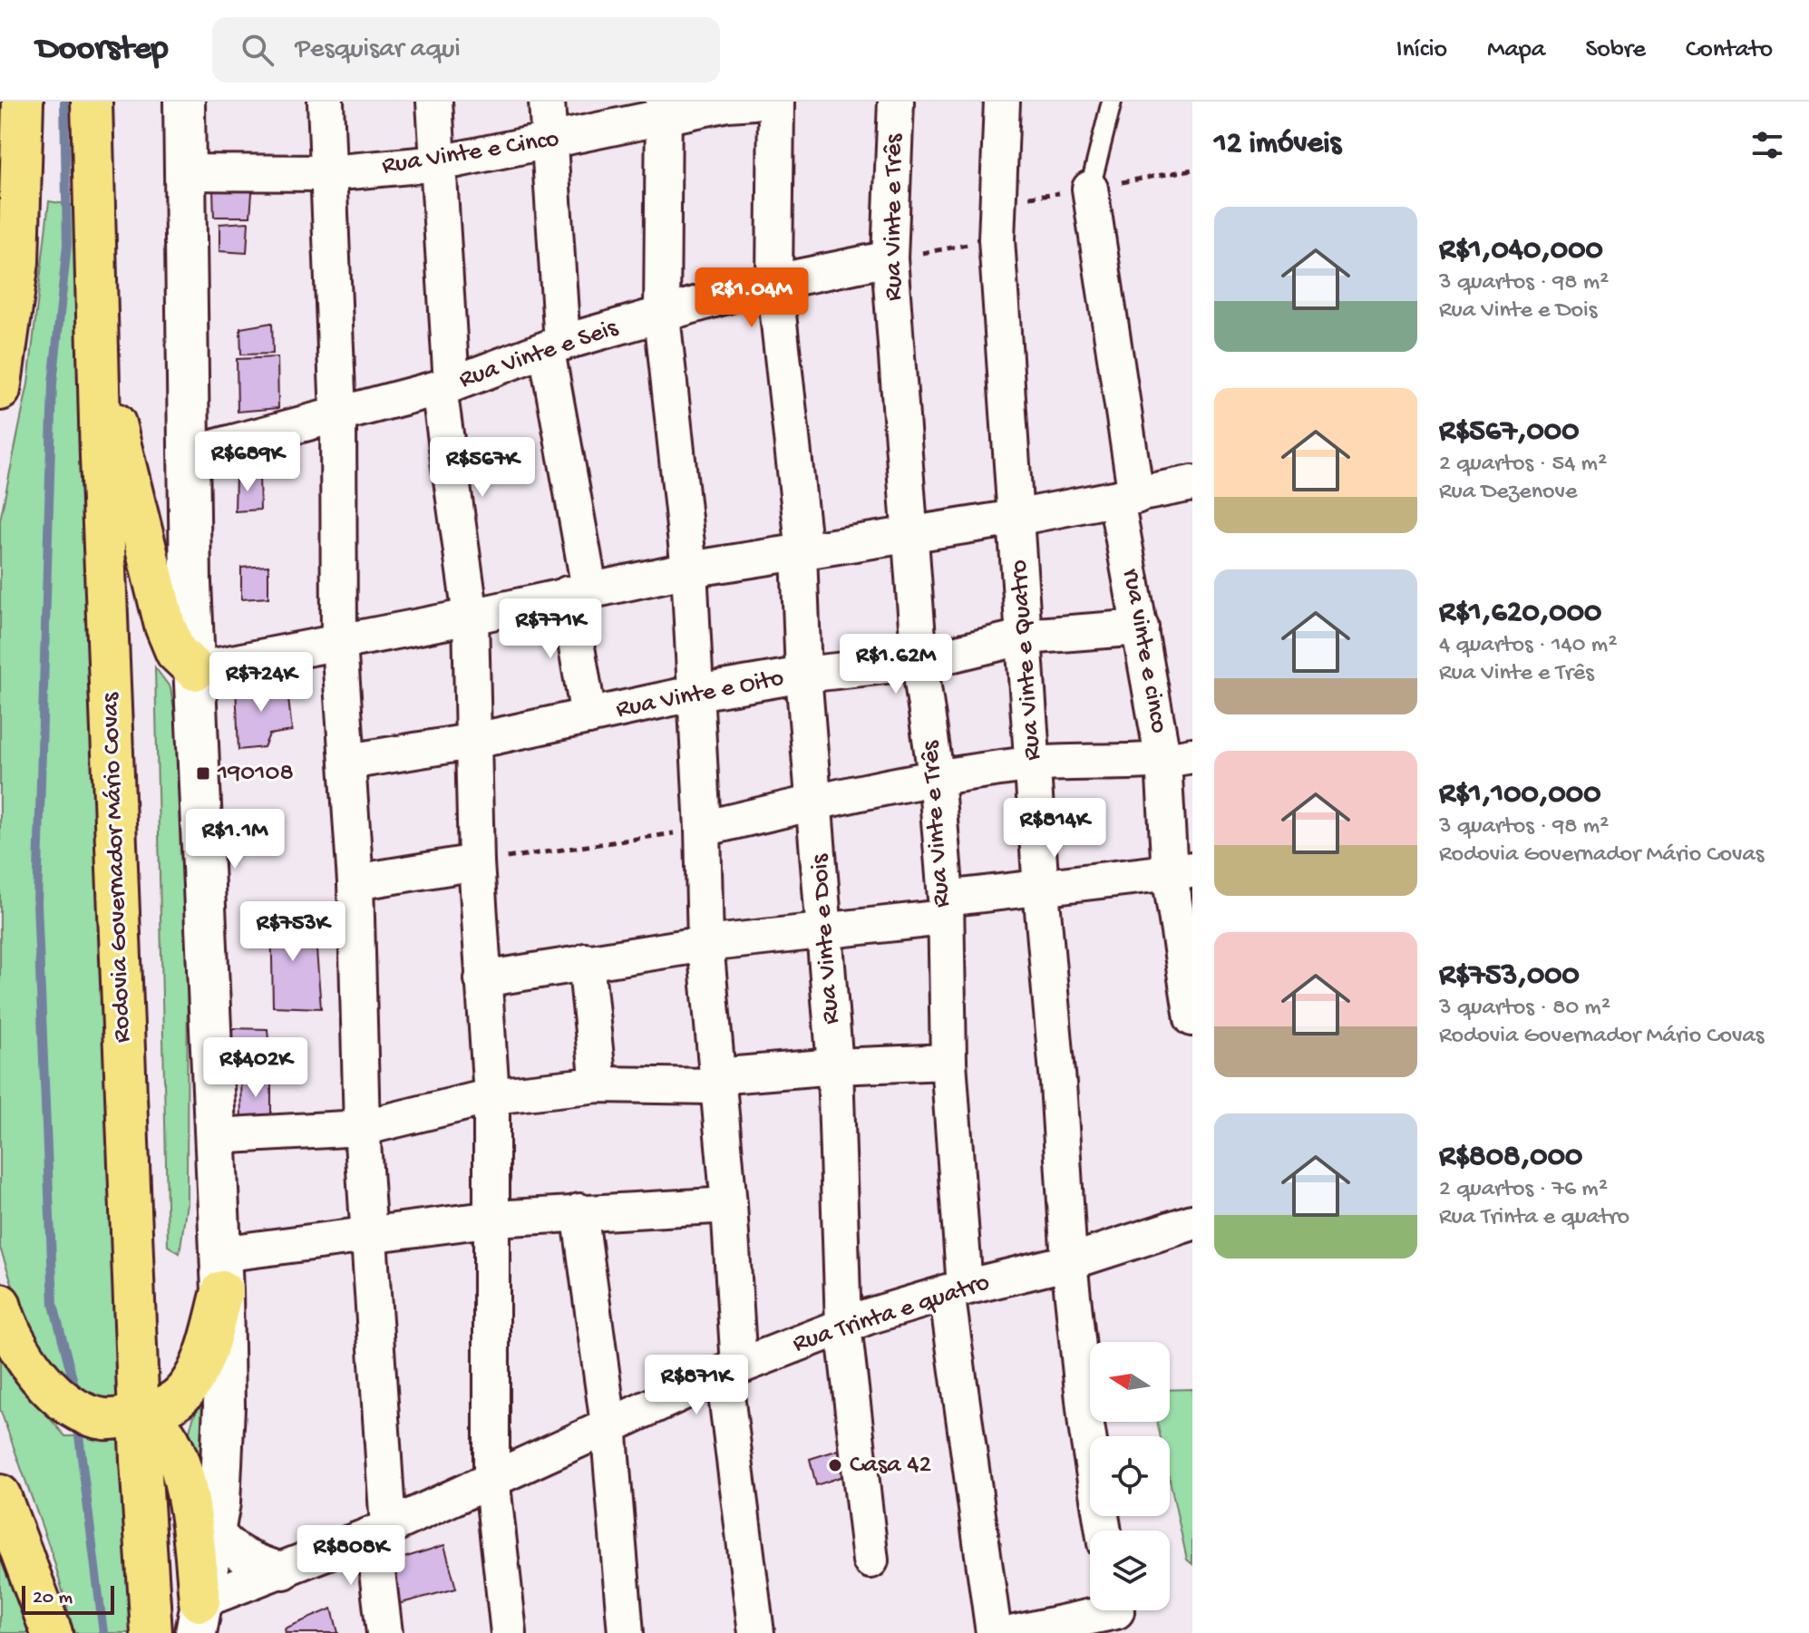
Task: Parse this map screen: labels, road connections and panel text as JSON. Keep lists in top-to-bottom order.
{
  "streets": {
    "highway": ["Rodovia Governador Mário Covas"],
    "street": [
      "Rua Vinte e Cinco",
      "Rua Vinte e Três",
      "Rua Vinte e Seis",
      "rua vinte e cinco",
      "Rua Vinte e Quatro",
      "Rua Vinte e Oito",
      "Rua Vinte e Dois",
      "Rua Trinta e quatro"
    ]
  },
  "crossings": [
    ["Rua Vinte e Três", "Rua Vinte e Seis"],
    ["Rua Vinte e Três", "Rua Vinte e Oito"],
    ["Rua Vinte e Três", "Rua Trinta e quatro"],
    ["Rua Vinte e Seis", "Rua Vinte e Dois"],
    ["rua vinte e cinco", "Rua Vinte e Oito"],
    ["Rua Vinte e Quatro", "Rua Vinte e Oito"],
    ["Rua Vinte e Quatro", "Rua Trinta e quatro"],
    ["Rua Vinte e Oito", "Rua Vinte e Dois"],
    ["Rua Vinte e Dois", "Rua Trinta e quatro"]
  ],
  "places": {
    "transit": ["190108"],
    "other": ["Casa 42"]
  },
  "scale_bar": "20 m",
  "north": "left",
  "page": {
    "header": "Doorstep",
    "search": "Pesquisar aqui",
    "nav": [
      "Início",
      "Mapa",
      "Sobre",
      "Contato"
    ],
    "heading": "12 imóveis",
    "list": [
      {
        "name": "R$1,040,000",
        "note": "3 quartos · 98 m² · Rua Vinte e Dois"
      },
      {
        "name": "R$567,000",
        "note": "2 quartos · 54 m² · Rua Dezenove"
      },
      {
        "name": "R$1,620,000",
        "note": "4 quartos · 140 m² · Rua Vinte e Três"
      },
      {
        "name": "R$1,100,000",
        "note": "3 quartos · 98 m² · Rodovia Governador Mário Covas"
      },
      {
        "name": "R$753,000",
        "note": "3 quartos · 80 m² · Rodovia Governador Mário Covas"
      },
      {
        "name": "R$808,000",
        "note": "2 quartos · 76 m² · Rua Trinta e quatro"
      }
    ],
    "price": [
      "R$1.04M",
      "R$689K",
      "R$567K",
      "R$771K",
      "R$1.62M",
      "R$724K",
      "R$814K",
      "R$1.1M",
      "R$753K",
      "R$402K",
      "R$871K",
      "R$808K"
    ],
    "scale": "20 m"
  }
}
